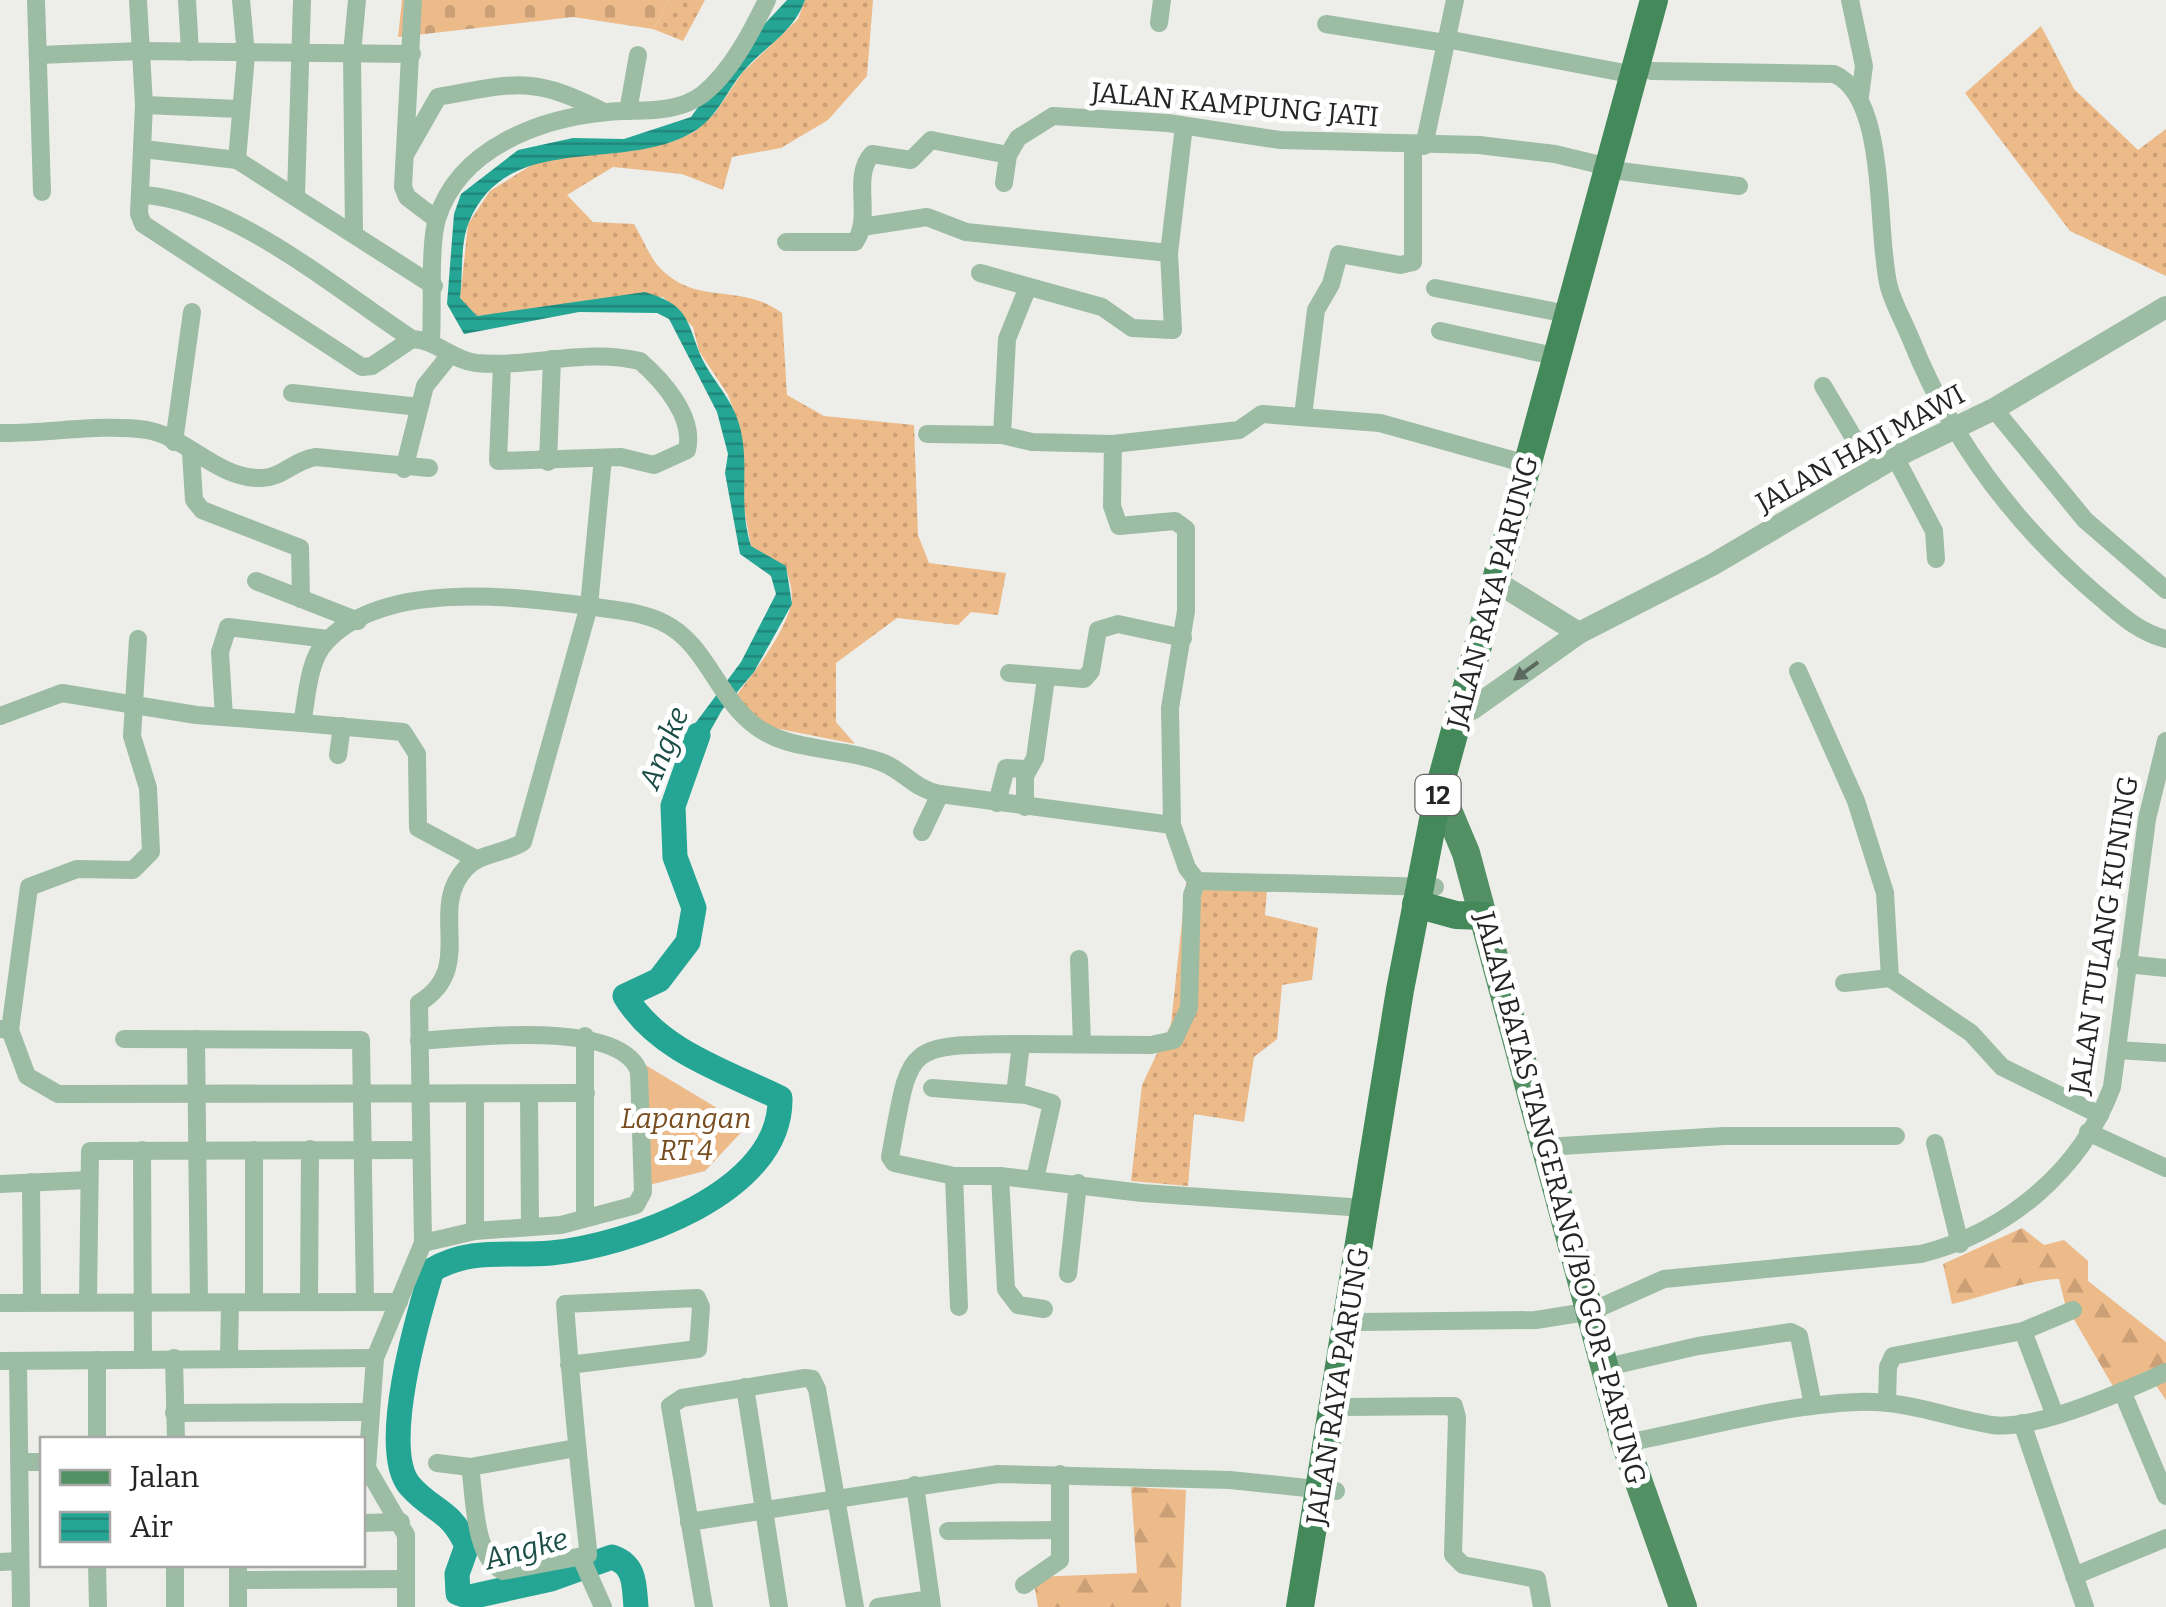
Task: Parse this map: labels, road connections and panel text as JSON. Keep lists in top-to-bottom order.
{
  "streets": {
    "highway": ["JALAN RAYA PARUNG", "12"],
    "main road": ["JALAN BATAS TANGERANG/BOGOR–PARUNG"],
    "street": ["JALAN KAMPUNG JATI", "JALAN HAJI MAWI", "JALAN TULANG KUNING"]
  },
  "crossings": [
    ["JALAN KAMPUNG JATI", "JALAN RAYA PARUNG"],
    ["JALAN HAJI MAWI", "JALAN RAYA PARUNG"],
    ["JALAN RAYA PARUNG", "JALAN TULANG KUNING"],
    ["JALAN RAYA PARUNG", "JALAN BATAS TANGERANG/BOGOR–PARUNG"],
    ["JALAN TULANG KUNING", "JALAN BATAS TANGERANG/BOGOR–PARUNG"]
  ],
  "water": ["Angke"],
  "parks": ["Lapangan RT 4"],
  "legend": ["Jalan", "Air"]
}
